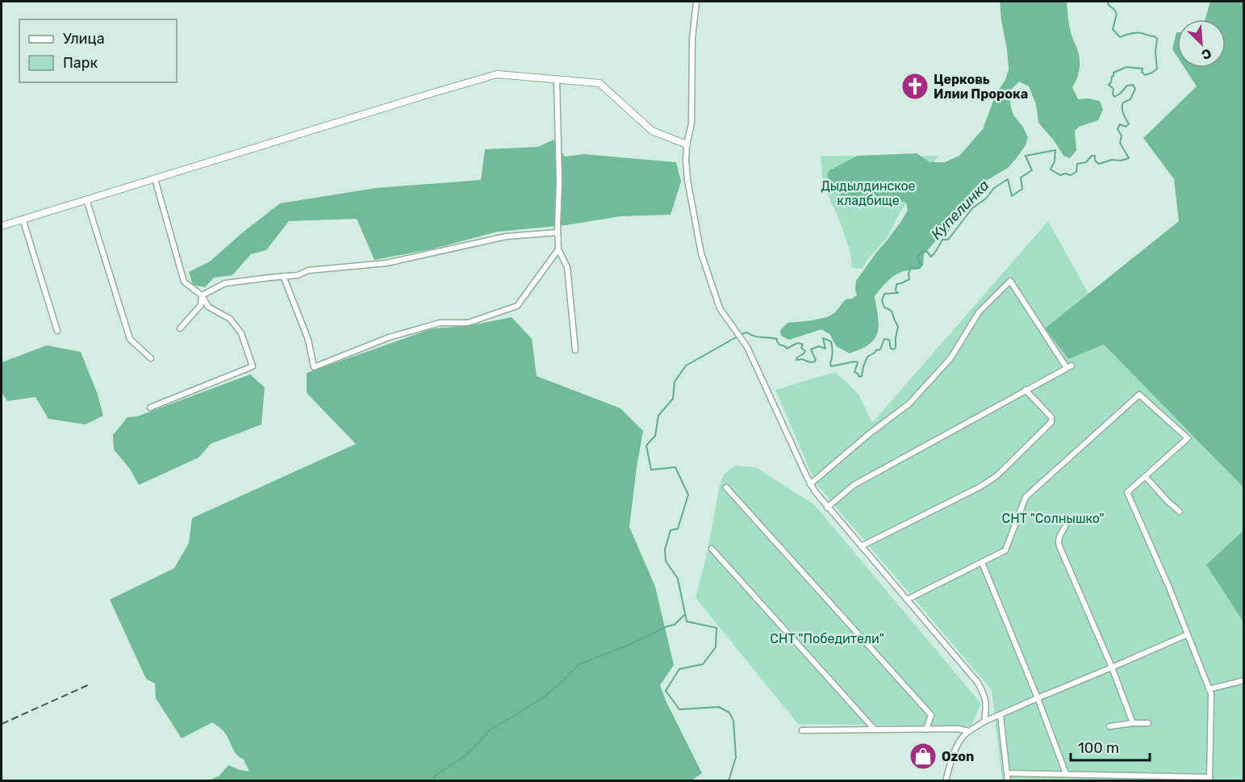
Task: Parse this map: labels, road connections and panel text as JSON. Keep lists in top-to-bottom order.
{
  "water": ["Купелинка"],
  "parks": ["Дыдылдинское кладбище", "СНТ \"Солнышко\"", "СНТ \"Победители\""],
  "places": {
    "church": ["Церковь Илии Пророка"],
    "shop": ["Ozon"]
  },
  "legend": ["Улица", "Парк"],
  "scale_bar": "100 m",
  "north": "bottom right"
}
